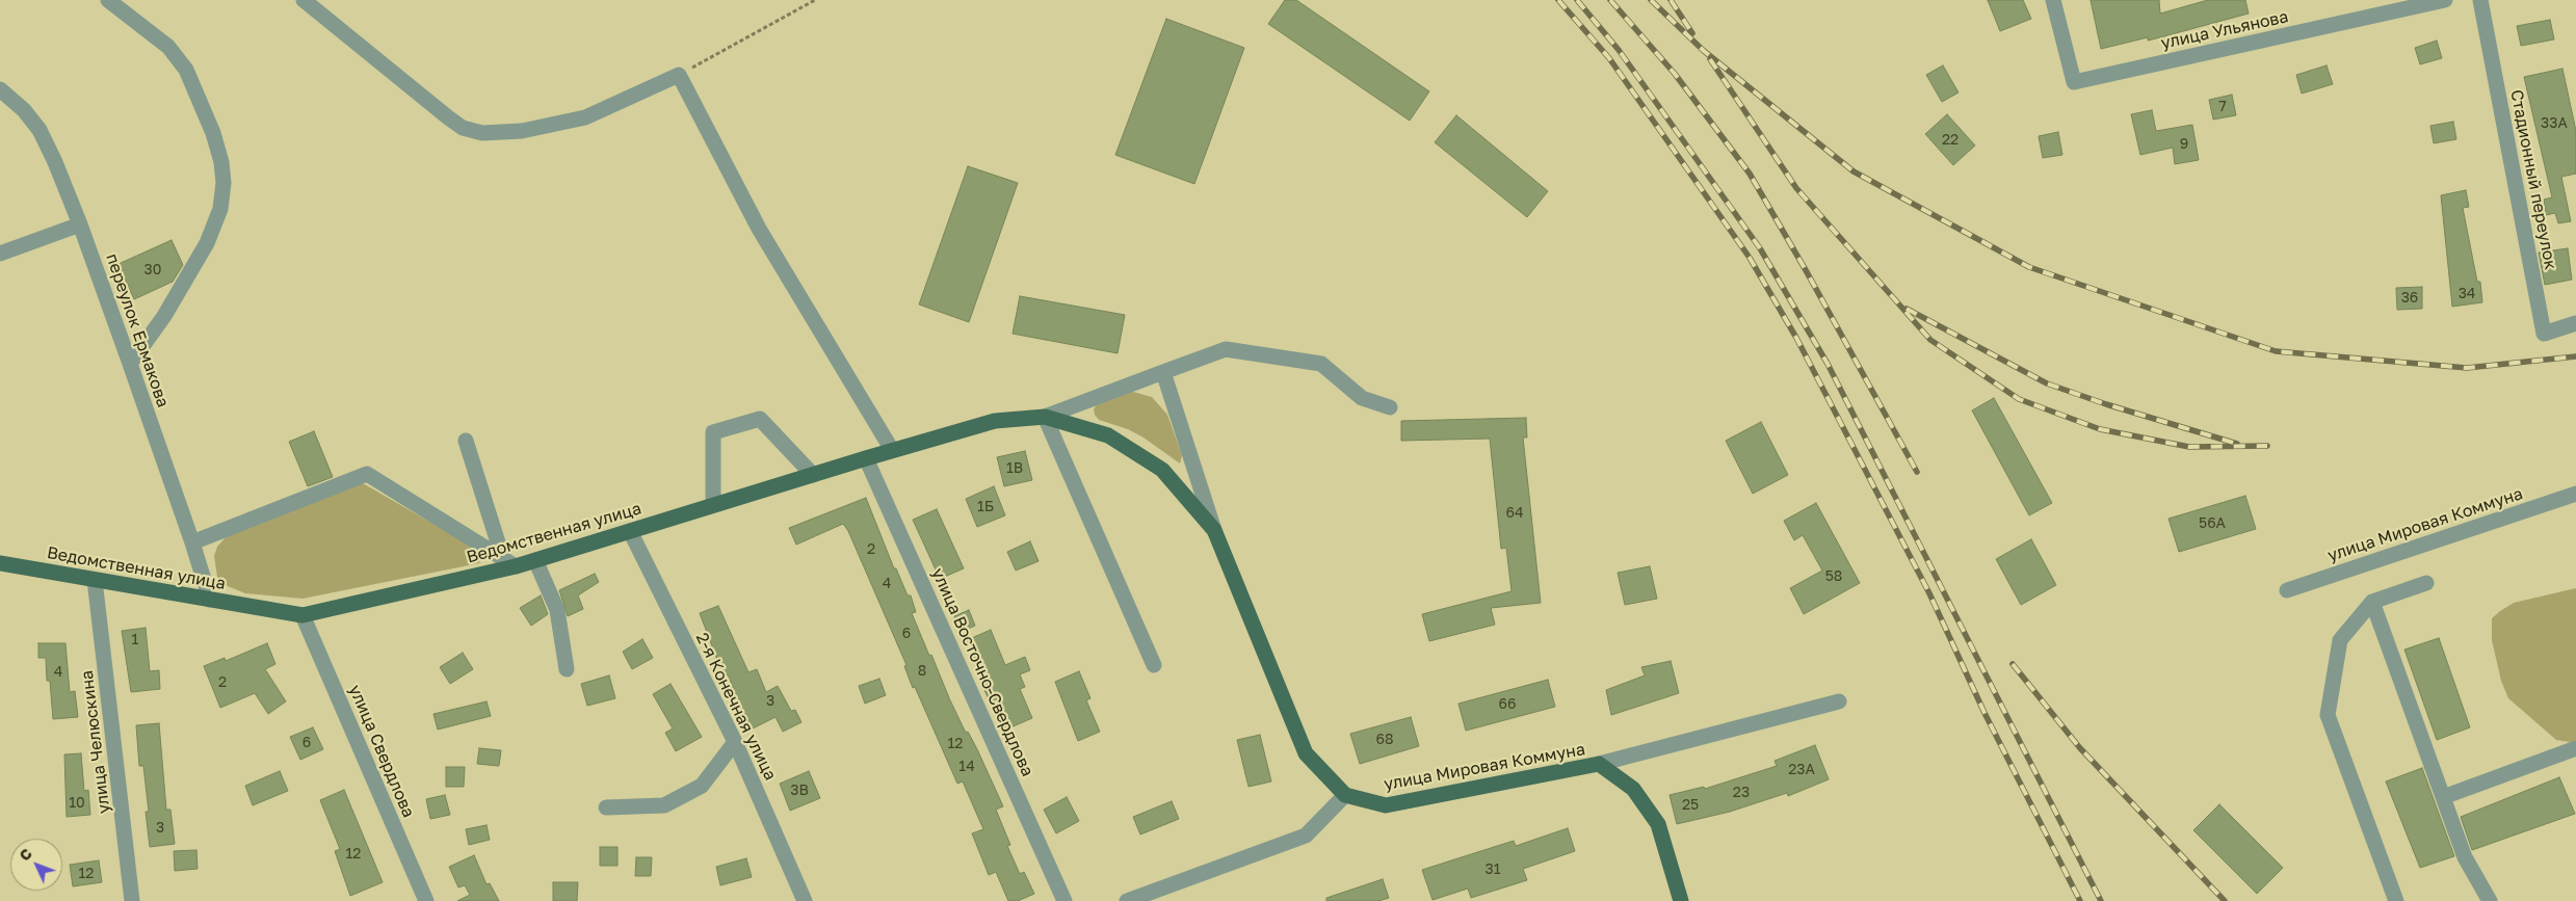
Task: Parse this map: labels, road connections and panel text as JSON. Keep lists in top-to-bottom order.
{
  "streets": {
    "main road": ["улица Мировая Коммуна", "Ведомственная улица"],
    "street": [
      "улица Ульянова",
      "Стадионный переулок",
      "переулок Ермакова",
      "улица Восточно-Свердлова",
      "2-я Конечная улица",
      "улица Челюскина",
      "улица Свердлова"
    ]
  },
  "crossings": [
    ["переулок Ермакова", "Ведомственная улица"],
    ["улица Мировая Коммуна", "Ведомственная улица"],
    ["Ведомственная улица", "улица Восточно-Свердлова"],
    ["Ведомственная улица", "2-я Конечная улица"],
    ["Ведомственная улица", "улица Челюскина"],
    ["Ведомственная улица", "улица Свердлова"]
  ],
  "house_numbers": [
    "7",
    "33А",
    "22",
    "9",
    "30",
    "34",
    "36",
    "1В",
    "1Б",
    "64",
    "56А",
    "2",
    "58",
    "4",
    "6",
    "1",
    "8",
    "4",
    "2",
    "3",
    "66",
    "68",
    "6",
    "12",
    "14",
    "23А",
    "3В",
    "23",
    "10",
    "25",
    "3",
    "12",
    "31",
    "12"
  ],
  "north": "top left"
}
